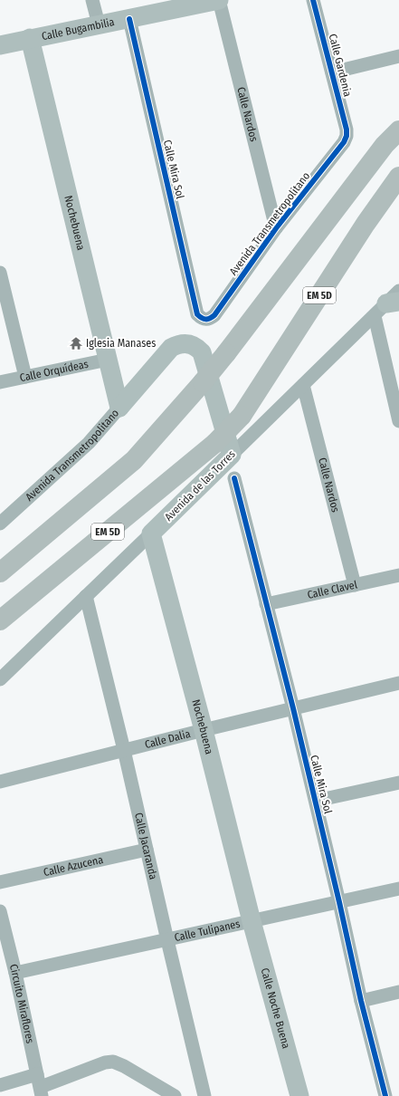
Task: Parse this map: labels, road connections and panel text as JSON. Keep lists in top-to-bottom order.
{
  "streets": {
    "highway": ["EM 5D"],
    "street": [
      "Calle Bugambilia",
      "Calle Gardenia",
      "Calle Nardos",
      "Calle Mira Sol",
      "Nochebuena",
      "Avenida Transmetropolitano",
      "Calle Orquídeas",
      "Avenida de las Torres",
      "Calle Clavel",
      "Calle Dalia",
      "Calle Jacaranda",
      "Calle Azucena",
      "Calle Tulipanes",
      "Circuito Miraflores",
      "Calle Noche Buena"
    ]
  },
  "crossings": [
    ["Calle Bugambilia", "Calle Nardos"],
    ["Calle Bugambilia", "Calle Mira Sol"],
    ["Calle Bugambilia", "Nochebuena"],
    ["Calle Gardenia", "Avenida Transmetropolitano"],
    ["Calle Nardos", "Avenida Transmetropolitano"],
    ["Calle Nardos", "Avenida de las Torres"],
    ["Calle Nardos", "Calle Clavel"],
    ["Calle Mira Sol", "Avenida Transmetropolitano"],
    ["Calle Mira Sol", "Calle Clavel"],
    ["Calle Mira Sol", "Calle Dalia"],
    ["Calle Mira Sol", "Calle Tulipanes"],
    ["Nochebuena", "Avenida Transmetropolitano"],
    ["Nochebuena", "Calle Orquídeas"],
    ["Nochebuena", "Avenida de las Torres"],
    ["Nochebuena", "Calle Dalia"],
    ["Nochebuena", "Calle Tulipanes"],
    ["Nochebuena", "Calle Noche Buena"],
    ["Avenida Transmetropolitano", "Avenida de las Torres"],
    ["Avenida de las Torres", "Calle Jacaranda"],
    ["Calle Dalia", "Calle Jacaranda"],
    ["Calle Jacaranda", "Calle Azucena"],
    ["Calle Jacaranda", "Calle Tulipanes"],
    ["Calle Tulipanes", "Circuito Miraflores"],
    ["Calle Tulipanes", "Calle Noche Buena"]
  ],
  "places": {
    "temple": ["Iglesia Manases"]
  }
}
